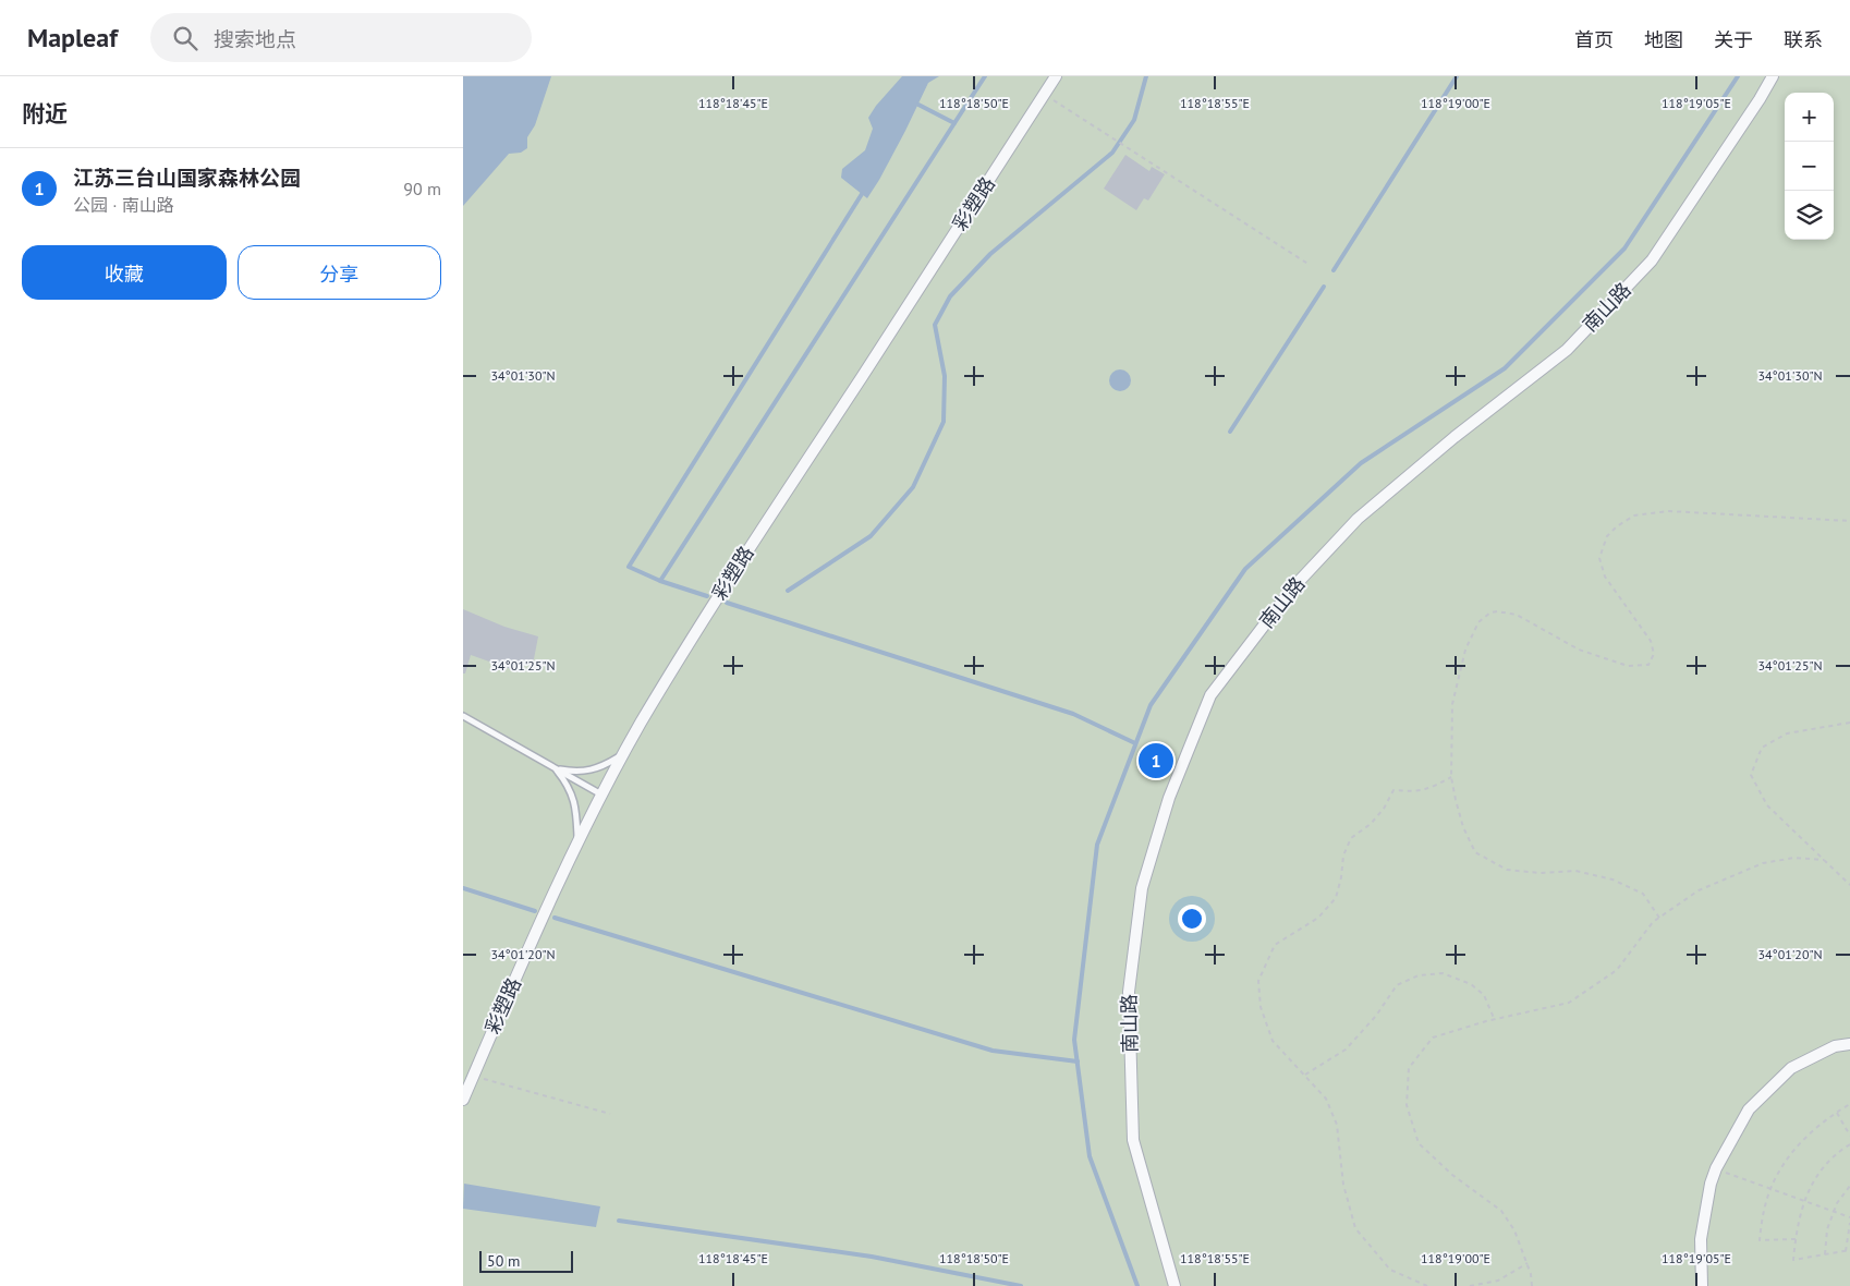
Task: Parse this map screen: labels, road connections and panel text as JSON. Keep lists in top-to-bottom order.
{
  "streets": {
    "street": ["彩塑路", "南山路"]
  },
  "scale_bar": "50 m",
  "page": {
    "header": "Mapleaf",
    "search": "搜索地点",
    "nav": [
      "首页",
      "地图",
      "关于",
      "联系"
    ],
    "heading": "附近",
    "map_buttons": ["+", "−"],
    "list": [
      {
        "mark": "1",
        "name": "江苏三台山国家森林公园",
        "note": "公园 · 南山路",
        "value": "90 m"
      }
    ],
    "buttons": ["收藏", "分享"],
    "pins": "1",
    "scale": "50 m"
  },
  "coordinates": [
    "118°18'45\"E",
    "118°18'50\"E",
    "118°18'55\"E",
    "118°19'00\"E",
    "118°19'05\"E",
    "34°01'30\"N",
    "34°01'25\"N",
    "34°01'20\"N"
  ]
}
